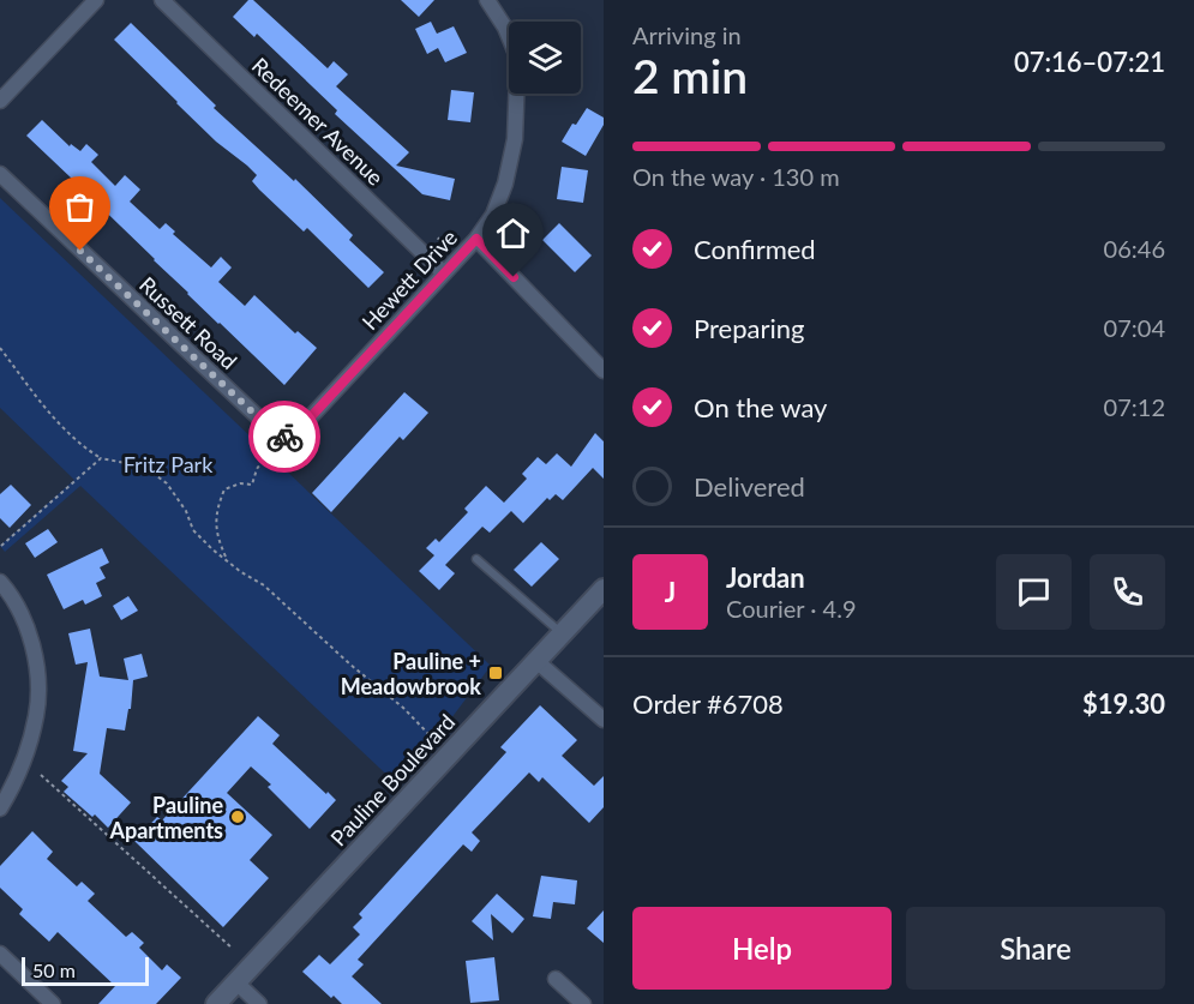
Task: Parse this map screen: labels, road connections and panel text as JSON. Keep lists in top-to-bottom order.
{
  "streets": {
    "street": [
      "Redeemer Avenue",
      "Hewett Drive",
      "Russett Road",
      "Pauline Boulevard"
    ]
  },
  "crossings": [
    ["Redeemer Avenue", "Hewett Drive"],
    ["Hewett Drive", "Russett Road"]
  ],
  "parks": ["Fritz Park"],
  "places": {
    "transit": ["Pauline + Meadowbrook"],
    "other": ["Pauline Apartments"]
  },
  "scale_bar": "50 m",
  "page": {
    "heading": ["2 min", "Arriving in", "07:16–07:21"],
    "panel": [
      "Jordan",
      "Courier · 4.9",
      "Order #6708",
      "$19.30"
    ],
    "bar": "On the way · 130 m",
    "list": [
      ["Confirmed", "06:46"],
      ["Preparing", "07:04"],
      ["On the way", "07:12"],
      "Delivered"
    ],
    "round": "J",
    "buttons": ["Help", "Share"],
    "scale": "50 m"
  }
}
